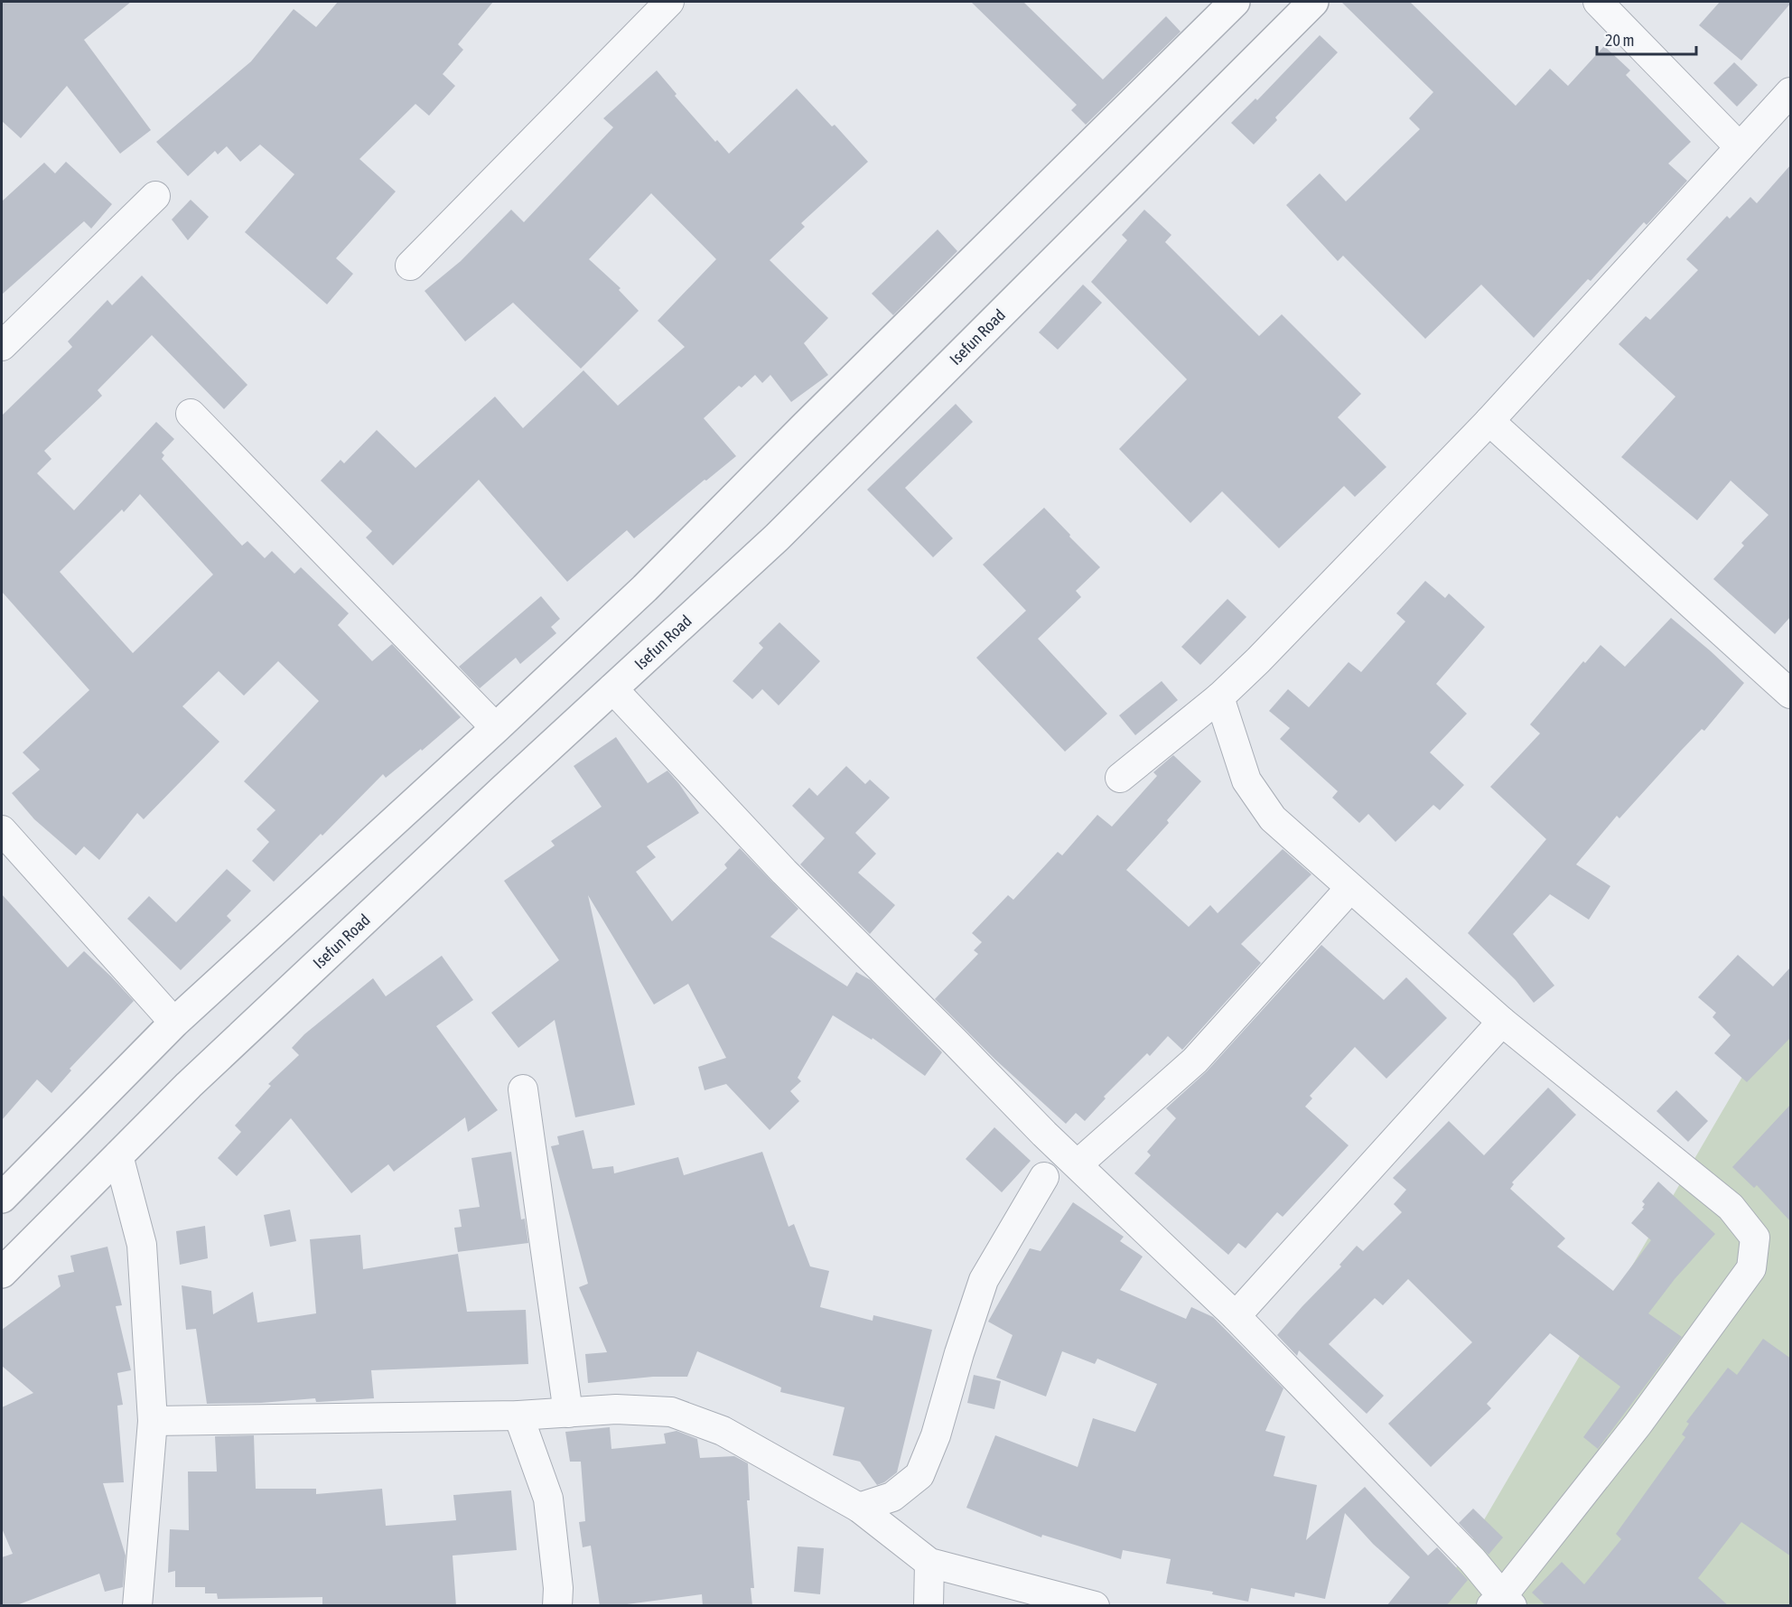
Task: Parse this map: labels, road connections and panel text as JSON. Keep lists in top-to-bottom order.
{
  "streets": {
    "street": ["Isefun Road"]
  },
  "scale_bar": "20 m"
}
